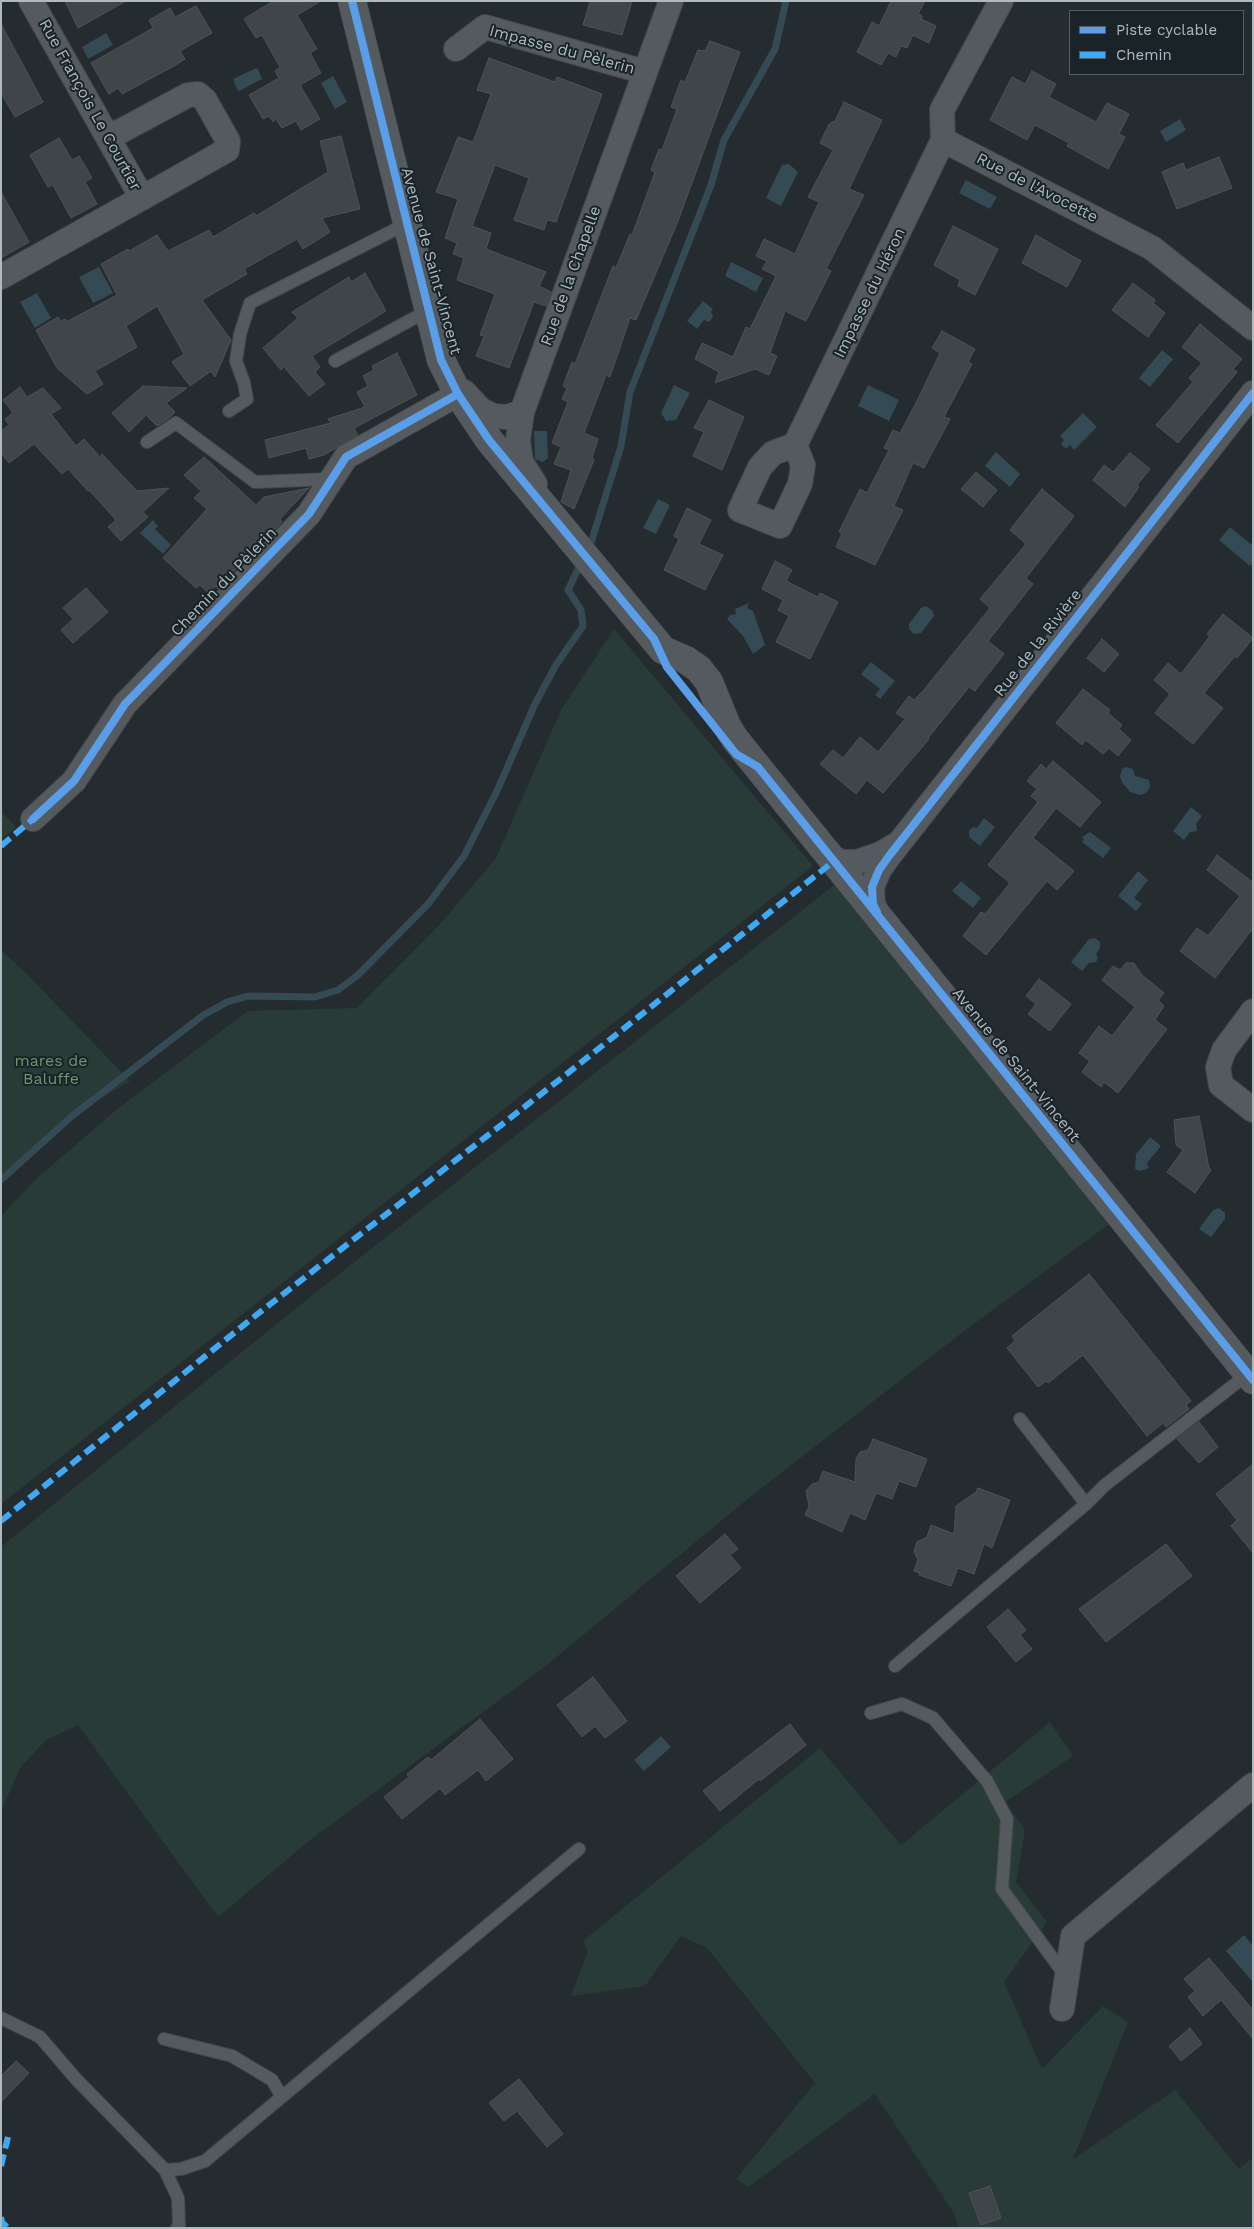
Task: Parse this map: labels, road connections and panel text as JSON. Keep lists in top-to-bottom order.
{
  "streets": {
    "street": [
      "Impasse du Pèlerin",
      "Rue François Le Courtier",
      "Rue de l'Avocette",
      "Avenue de Saint-Vincent",
      "Rue de la Chapelle",
      "Impasse du Héron",
      "Chemin du Pèlerin",
      "Rue de la Rivière"
    ]
  },
  "crossings": [
    ["Impasse du Pèlerin", "Rue de la Chapelle"],
    ["Rue de l'Avocette", "Impasse du Héron"],
    ["Avenue de Saint-Vincent", "Rue de la Chapelle"],
    ["Avenue de Saint-Vincent", "Chemin du Pèlerin"],
    ["Avenue de Saint-Vincent", "Rue de la Rivière"]
  ],
  "parks": ["mares de Baluffe"],
  "legend": ["Piste cyclable", "Chemin"]
}
